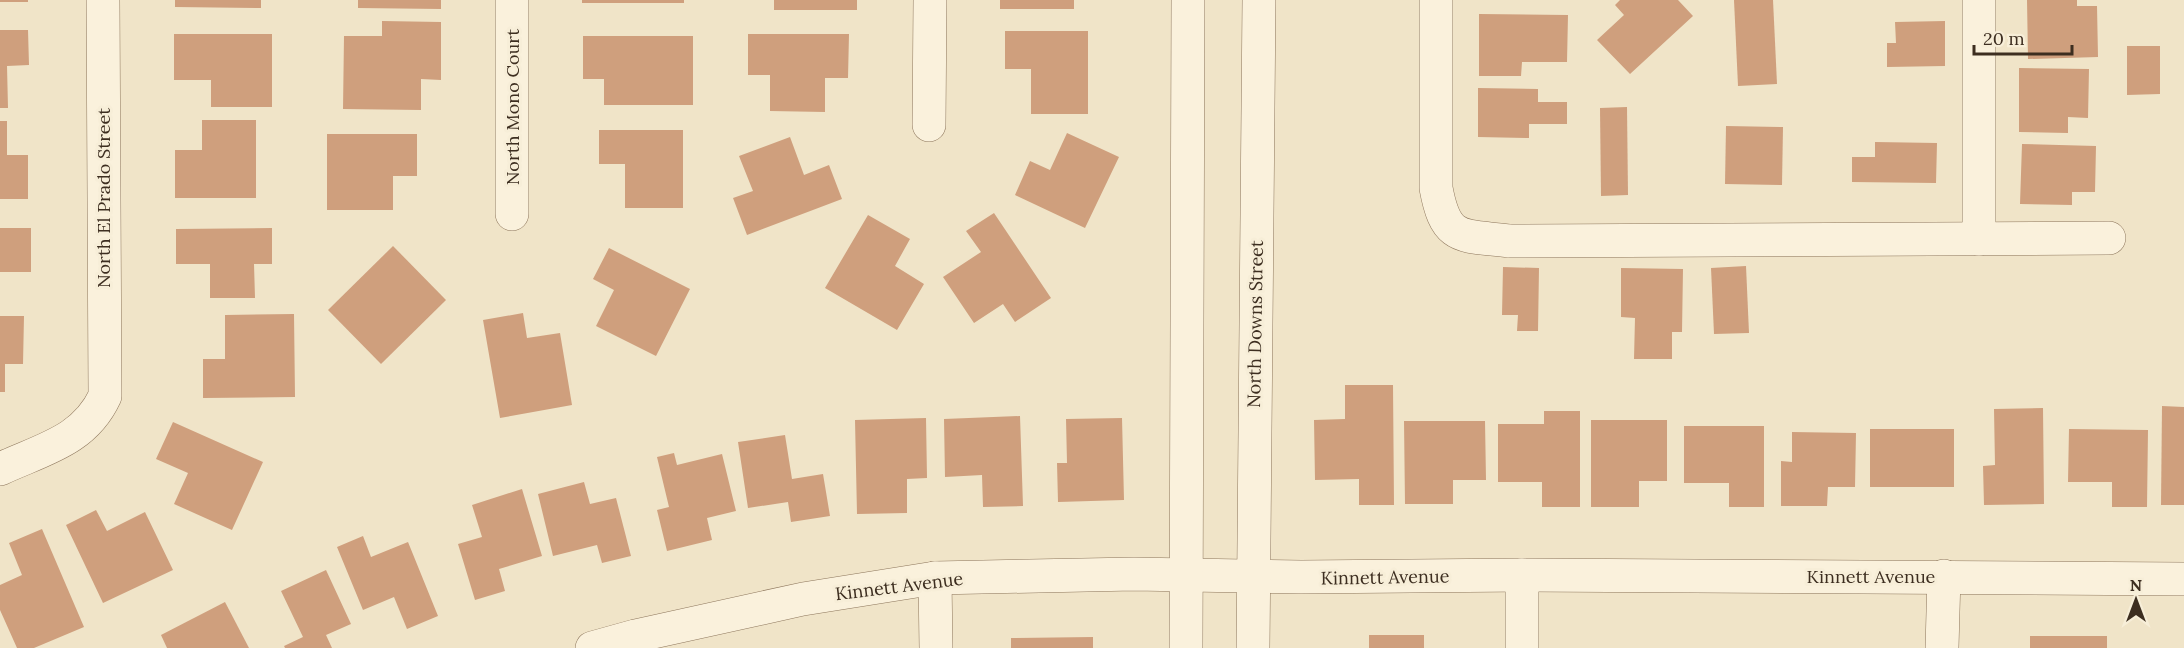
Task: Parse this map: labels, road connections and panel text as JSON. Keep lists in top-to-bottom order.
{
  "streets": {
    "street": [
      "North Mono Court",
      "North El Prado Street",
      "North Downs Street",
      "Kinnett Avenue"
    ]
  },
  "crossings": [
    ["North Downs Street", "Kinnett Avenue"]
  ],
  "scale_bar": "20 m",
  "north": "top"
}
